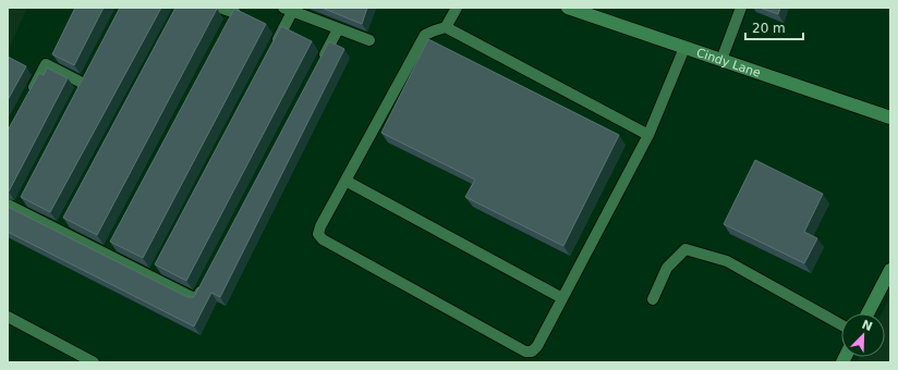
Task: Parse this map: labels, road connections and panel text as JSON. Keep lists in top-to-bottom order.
{
  "streets": {
    "street": ["Cindy Lane"]
  },
  "scale_bar": "20 m",
  "north": "top right"
}
